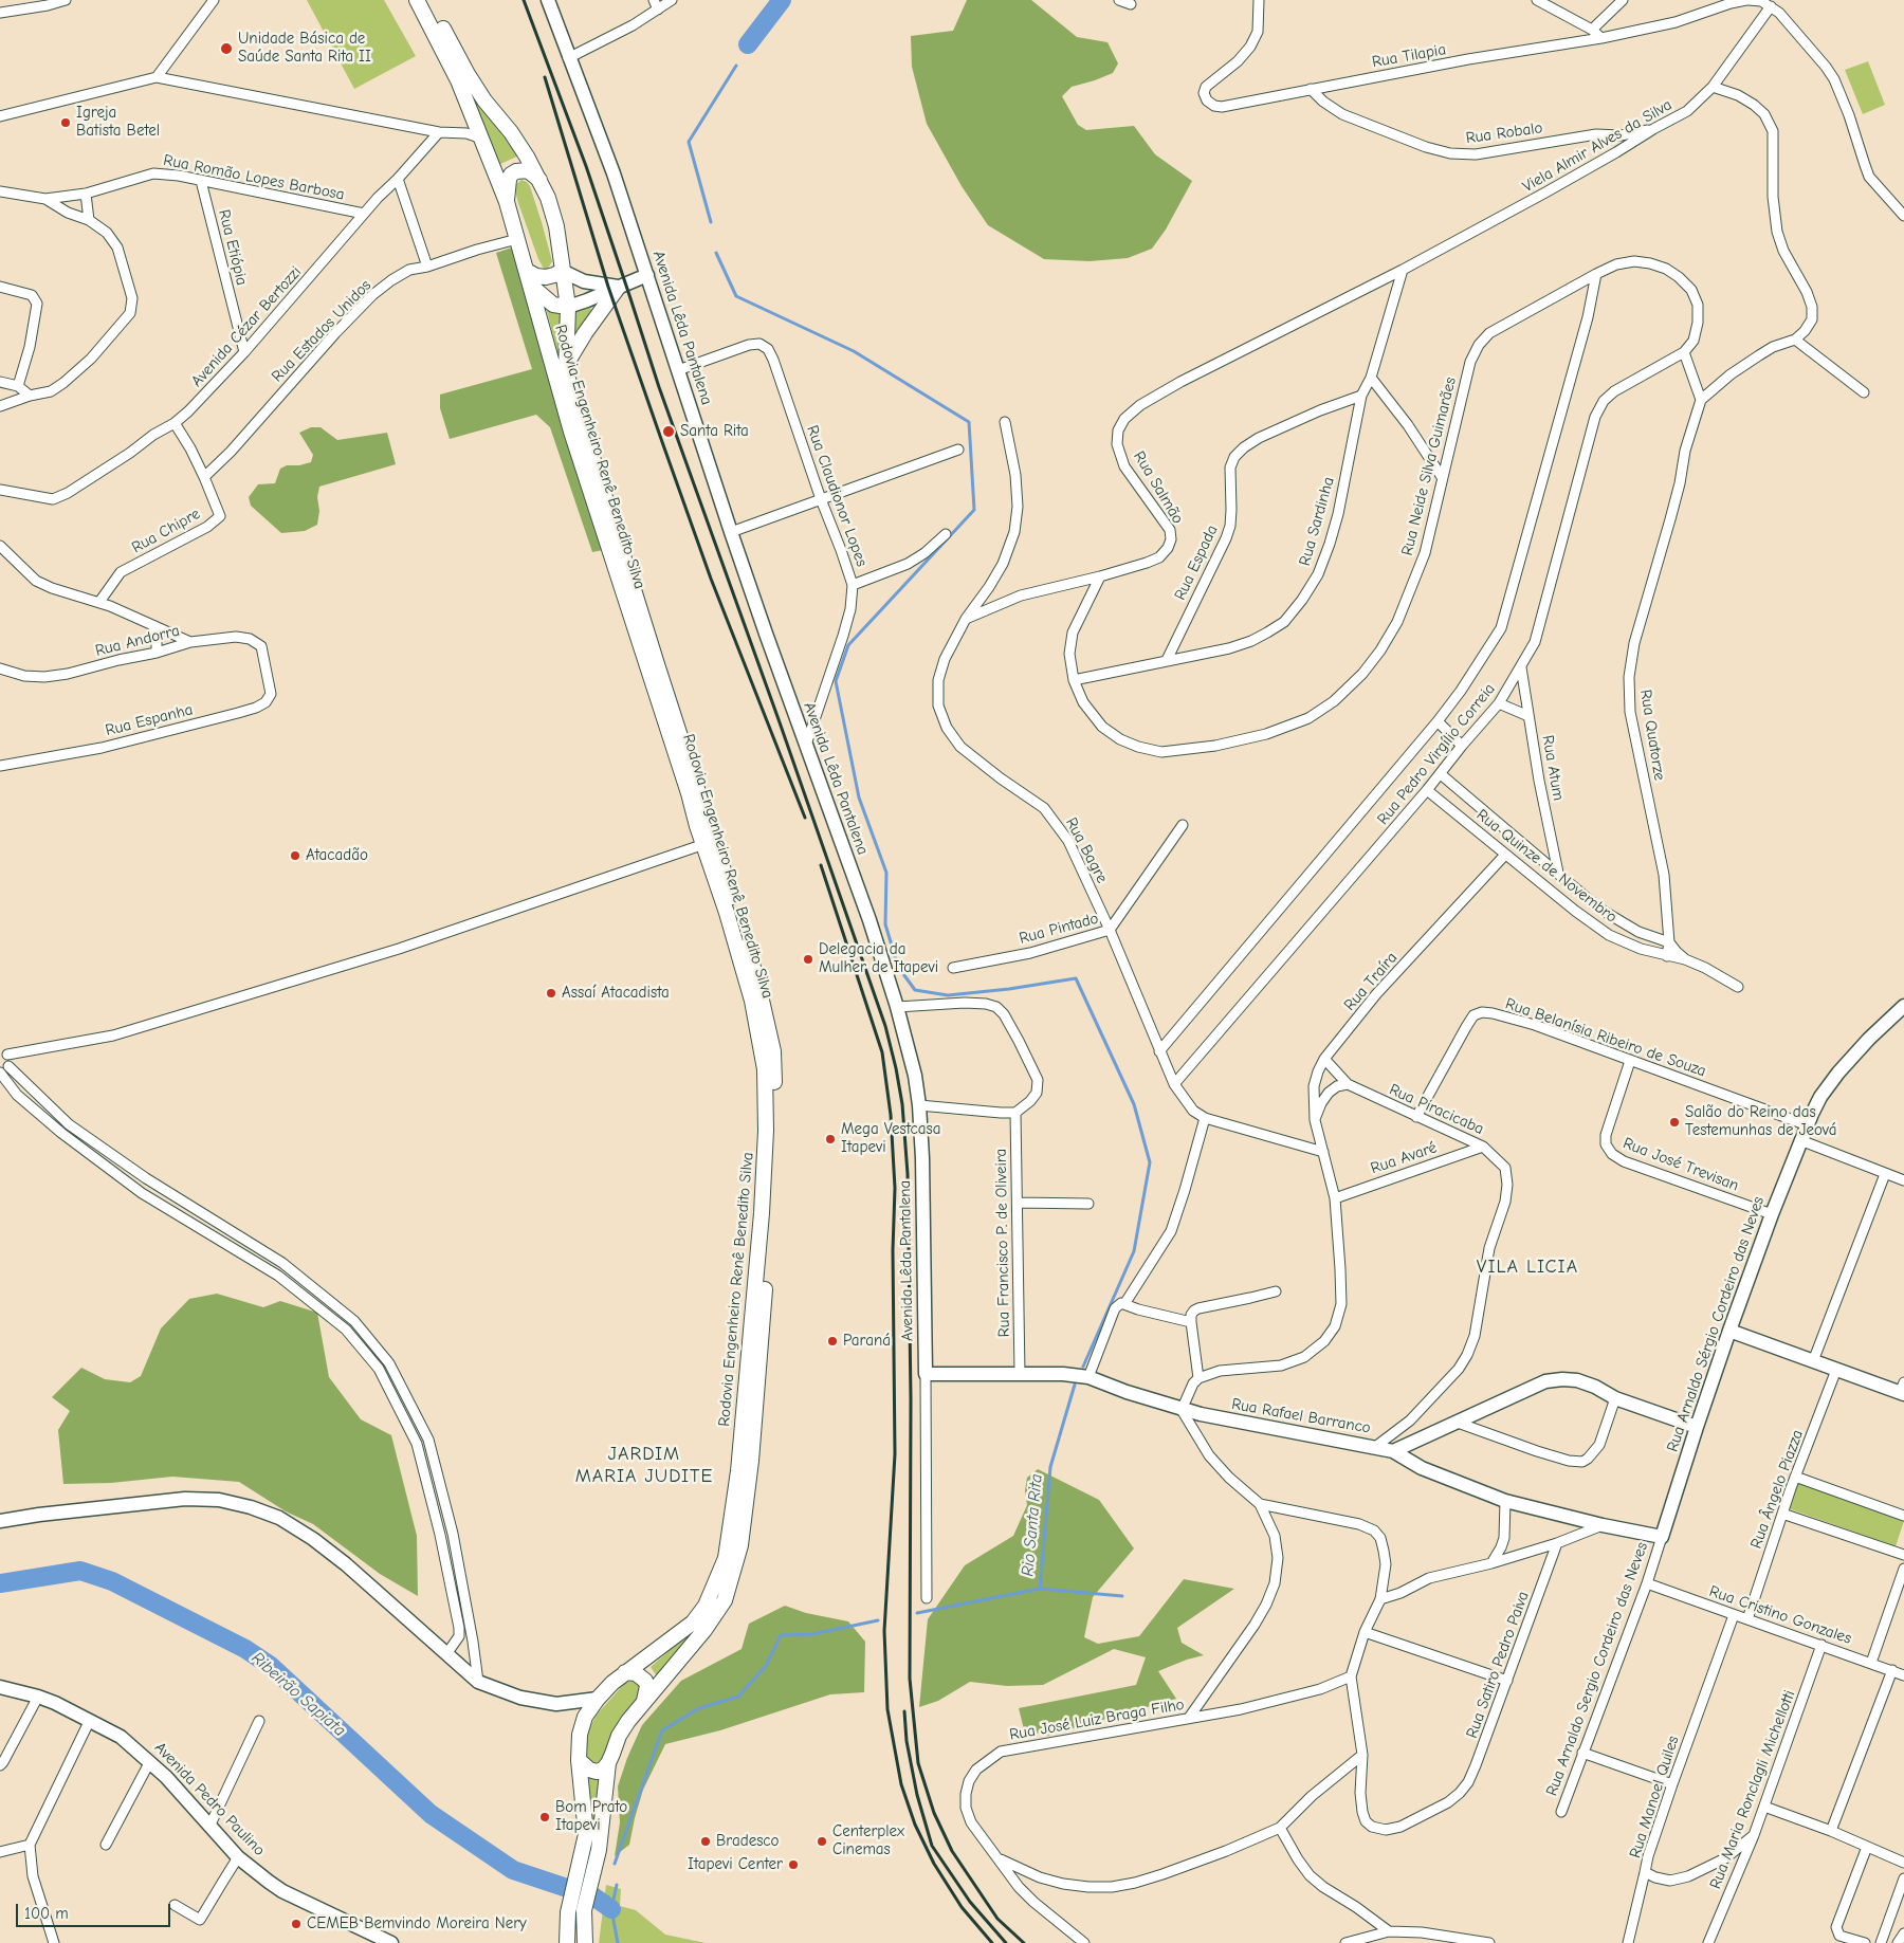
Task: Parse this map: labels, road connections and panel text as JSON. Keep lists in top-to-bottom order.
{
  "streets": {
    "main road": ["Rodovia Engenheiro Renê Benedito Silva"],
    "street": [
      "Rua Tilapia",
      "Rua Robalo",
      "Viela Almir Alves da Silva",
      "Rua Romão Lopes Barbosa",
      "Rua Etiópia",
      "Avenida Cézar Bertozzi",
      "Avenida Lêda Pantalena",
      "Rua Estados Unidos",
      "Rua Neide Silva Guimarães",
      "Rua Salmão",
      "Rua Claudionor Lopes",
      "Rua Sardinha",
      "Rua Chipre",
      "Rua Espada",
      "Rua Andorra",
      "Rua Espanha",
      "Rua Quatorze",
      "Rua Pedro Virgílio Correia",
      "Rua Atum",
      "Rua Bagre",
      "Rua Quinze de Novembro",
      "Rua Pintado",
      "Rua Traíra",
      "Rua Belanísia Ribeiro de Souza",
      "Rua Piracicaba",
      "Rua Avaré",
      "Rua José Trevisan",
      "Rua Francisco P. de Oliveira",
      "Rua Arnaldo Sérgio Cordeiro das Neves",
      "Rua Rafael Barranco",
      "Rua Ângelo Piazza",
      "Rua Cristino Gonzales",
      "Rua Satiro Pedro Paiva",
      "Rua Arnaldo Sergio Cordeiro das Neves",
      "Rua José Luiz Braga Filho",
      "Rua Maria Ronclagli Michellotti",
      "Rua Manoel Quiles",
      "Avenida Pedro Paulino"
    ]
  },
  "crossings": [
    ["Rua Tilapia", "Rua Robalo"],
    ["Rua Robalo", "Viela Almir Alves da Silva"],
    ["Viela Almir Alves da Silva", "Rua Salmão"],
    ["Viela Almir Alves da Silva", "Rua Sardinha"],
    ["Rua Romão Lopes Barbosa", "Rua Etiópia"],
    ["Rua Romão Lopes Barbosa", "Avenida Cézar Bertozzi"],
    ["Rua Etiópia", "Avenida Cézar Bertozzi"],
    ["Avenida Cézar Bertozzi", "Rua Chipre"],
    ["Avenida Lêda Pantalena", "Rua Claudionor Lopes"],
    ["Avenida Lêda Pantalena", "Rua Rafael Barranco"],
    ["Rua Estados Unidos", "Rodovia Engenheiro Renê Benedito Silva"],
    ["Rua Estados Unidos", "Rua Chipre"],
    ["Rua Neide Silva Guimarães", "Rua Salmão"],
    ["Rua Neide Silva Guimarães", "Rua Sardinha"],
    ["Rua Neide Silva Guimarães", "Rua Pedro Virgílio Correia"],
    ["Rua Salmão", "Rua Sardinha"],
    ["Rua Salmão", "Rua Bagre"],
    ["Rua Sardinha", "Rua Espada"],
    ["Rua Andorra", "Rua Espanha"],
    ["Rua Quatorze", "Rua Quinze de Novembro"],
    ["Rua Pedro Virgílio Correia", "Rua Atum"],
    ["Rua Pedro Virgílio Correia", "Rua Bagre"],
    ["Rua Pedro Virgílio Correia", "Rua Quinze de Novembro"],
    ["Rua Atum", "Rua Quinze de Novembro"],
    ["Rua Bagre", "Rua Pintado"],
    ["Rua Bagre", "Rua Traíra"],
    ["Rua Quinze de Novembro", "Rua Traíra"],
    ["Rua Traíra", "Rua Piracicaba"],
    ["Rua Traíra", "Rua Avaré"],
    ["Rua Belanísia Ribeiro de Souza", "Rua Piracicaba"],
    ["Rua Belanísia Ribeiro de Souza", "Rua José Trevisan"],
    ["Rua Belanísia Ribeiro de Souza", "Rua Arnaldo Sérgio Cordeiro das Neves"],
    ["Rua Piracicaba", "Rua Avaré"],
    ["Rua Piracicaba", "Rua Rafael Barranco"],
    ["Rua José Trevisan", "Rua Arnaldo Sérgio Cordeiro das Neves"],
    ["Rua Francisco P. de Oliveira", "Rua Rafael Barranco"],
    ["Rua Arnaldo Sérgio Cordeiro das Neves", "Rua Rafael Barranco"],
    ["Rua Arnaldo Sérgio Cordeiro das Neves", "Rua Arnaldo Sergio Cordeiro das Neves"],
    ["Rua Rafael Barranco", "Rua Arnaldo Sergio Cordeiro das Neves"],
    ["Rua Ângelo Piazza", "Rua Cristino Gonzales"],
    ["Rua Cristino Gonzales", "Rua Arnaldo Sergio Cordeiro das Neves"],
    ["Rua Cristino Gonzales", "Rua Maria Ronclagli Michellotti"],
    ["Rua Cristino Gonzales", "Rua Manoel Quiles"],
    ["Rua Maria Ronclagli Michellotti", "Rua Manoel Quiles"]
  ],
  "districts": ["VILA LICIA", "JARDIM MARIA JUDITE"],
  "water": ["Rio Santa Rita", "Ribeirão Sapiata"],
  "places": [
    "Unidade Básica de Saúde Santa Rita II",
    "Igreja Batista Betel",
    "Santa Rita",
    "Atacadão",
    "Delegacia da Mulher de Itapevi",
    "Assaí Atacadista",
    "Salão do Reino das Testemunhas de Jeová",
    "Mega Vestcasa Itapevi",
    "Paraná",
    "Bom Prato Itapevi",
    "Bradesco",
    "Centerplex Cinemas",
    "Itapevi Center",
    "CEMEB Bemvindo Moreira Nery"
  ],
  "scale_bar": "100 m"
}
